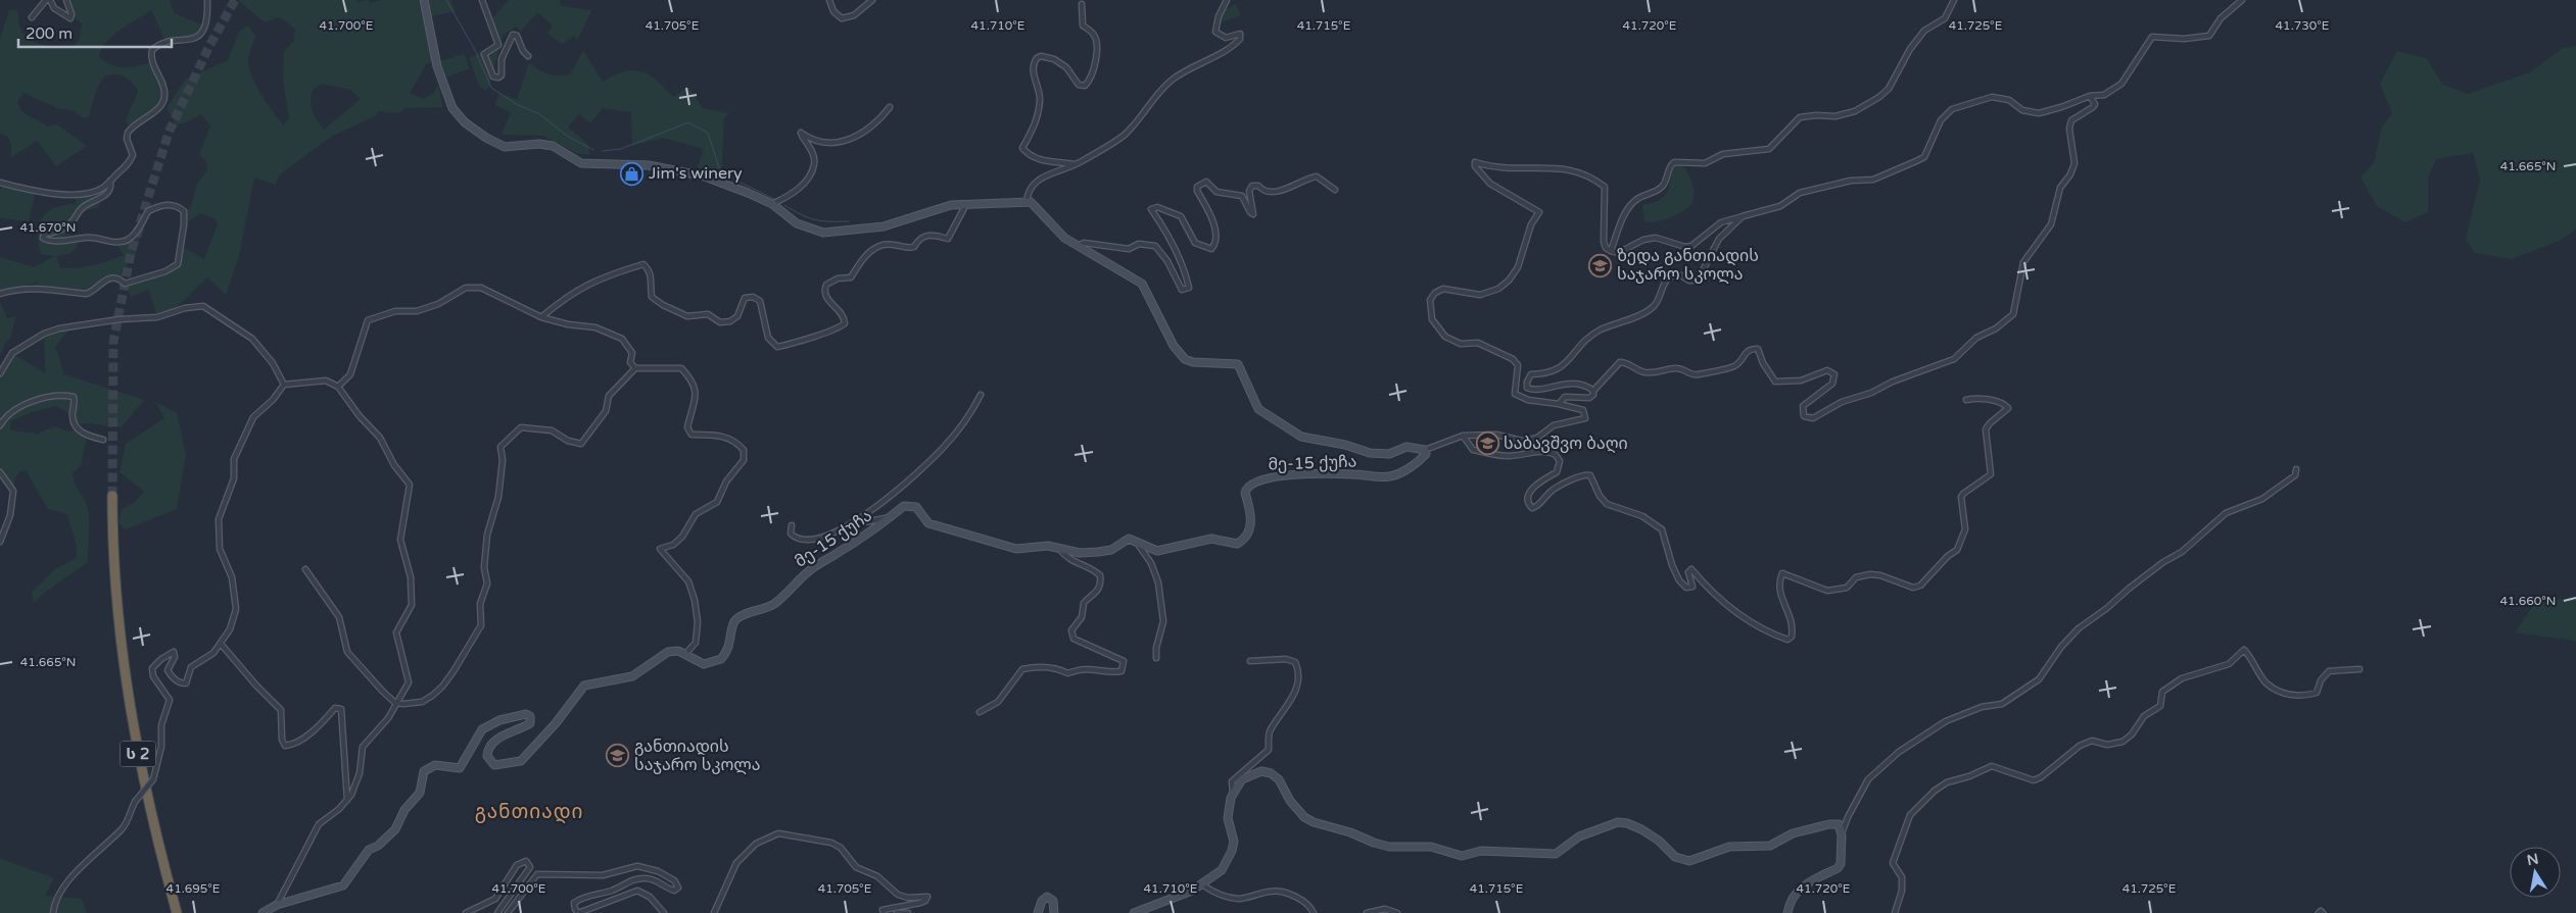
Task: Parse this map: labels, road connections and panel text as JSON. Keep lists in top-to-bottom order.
{
  "streets": {
    "highway": ["ს 2"],
    "street": ["მე-15 ქუჩა"]
  },
  "districts": ["განთიადი"],
  "places": {
    "shop": ["Jim's winery"],
    "school or university": ["ზედა განთიადის საჯარო სკოლა", "საბავშვო ბაღი", "განთიადის საჯარო სკოლა"]
  },
  "scale_bar": "200 m",
  "north": "top",
  "coordinates": [
    "41.700°E",
    "41.705°E",
    "41.710°E",
    "41.715°E",
    "41.720°E",
    "41.725°E",
    "41.730°E",
    "41.665°N",
    "41.670°N",
    "41.660°N",
    "41.695°E"
  ]
}
